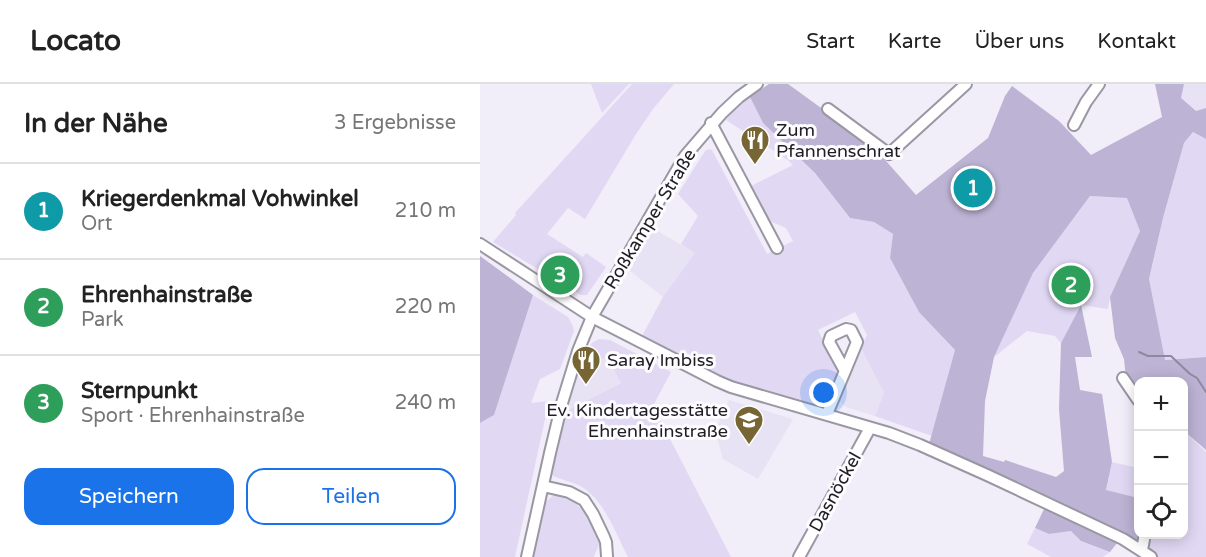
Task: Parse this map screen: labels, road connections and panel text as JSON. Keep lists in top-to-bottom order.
{
  "streets": {
    "street": ["Roßkamper Straße", "Dasnöckel"]
  },
  "places": {
    "restaurant": ["Zum Pfannenschrat", "Saray Imbiss"],
    "school or university": ["Ev. Kindertagesstätte Ehrenhainstraße"]
  },
  "page": {
    "header": "Locato",
    "nav": [
      "Start",
      "Karte",
      "Über uns",
      "Kontakt"
    ],
    "heading": ["In der Nähe", "3 Ergebnisse"],
    "list": [
      {
        "mark": "1",
        "name": "Kriegerdenkmal Vohwinkel",
        "note": "Ort",
        "value": "210 m"
      },
      {
        "mark": "2",
        "name": "Ehrenhainstraße",
        "note": "Park",
        "value": "220 m"
      },
      {
        "mark": "3",
        "name": "Sternpunkt",
        "note": "Sport · Ehrenhainstraße",
        "value": "240 m"
      }
    ],
    "pins": ["1", "3", "2"],
    "map_buttons": ["+", "−"],
    "buttons": ["Speichern", "Teilen"]
  }
}
